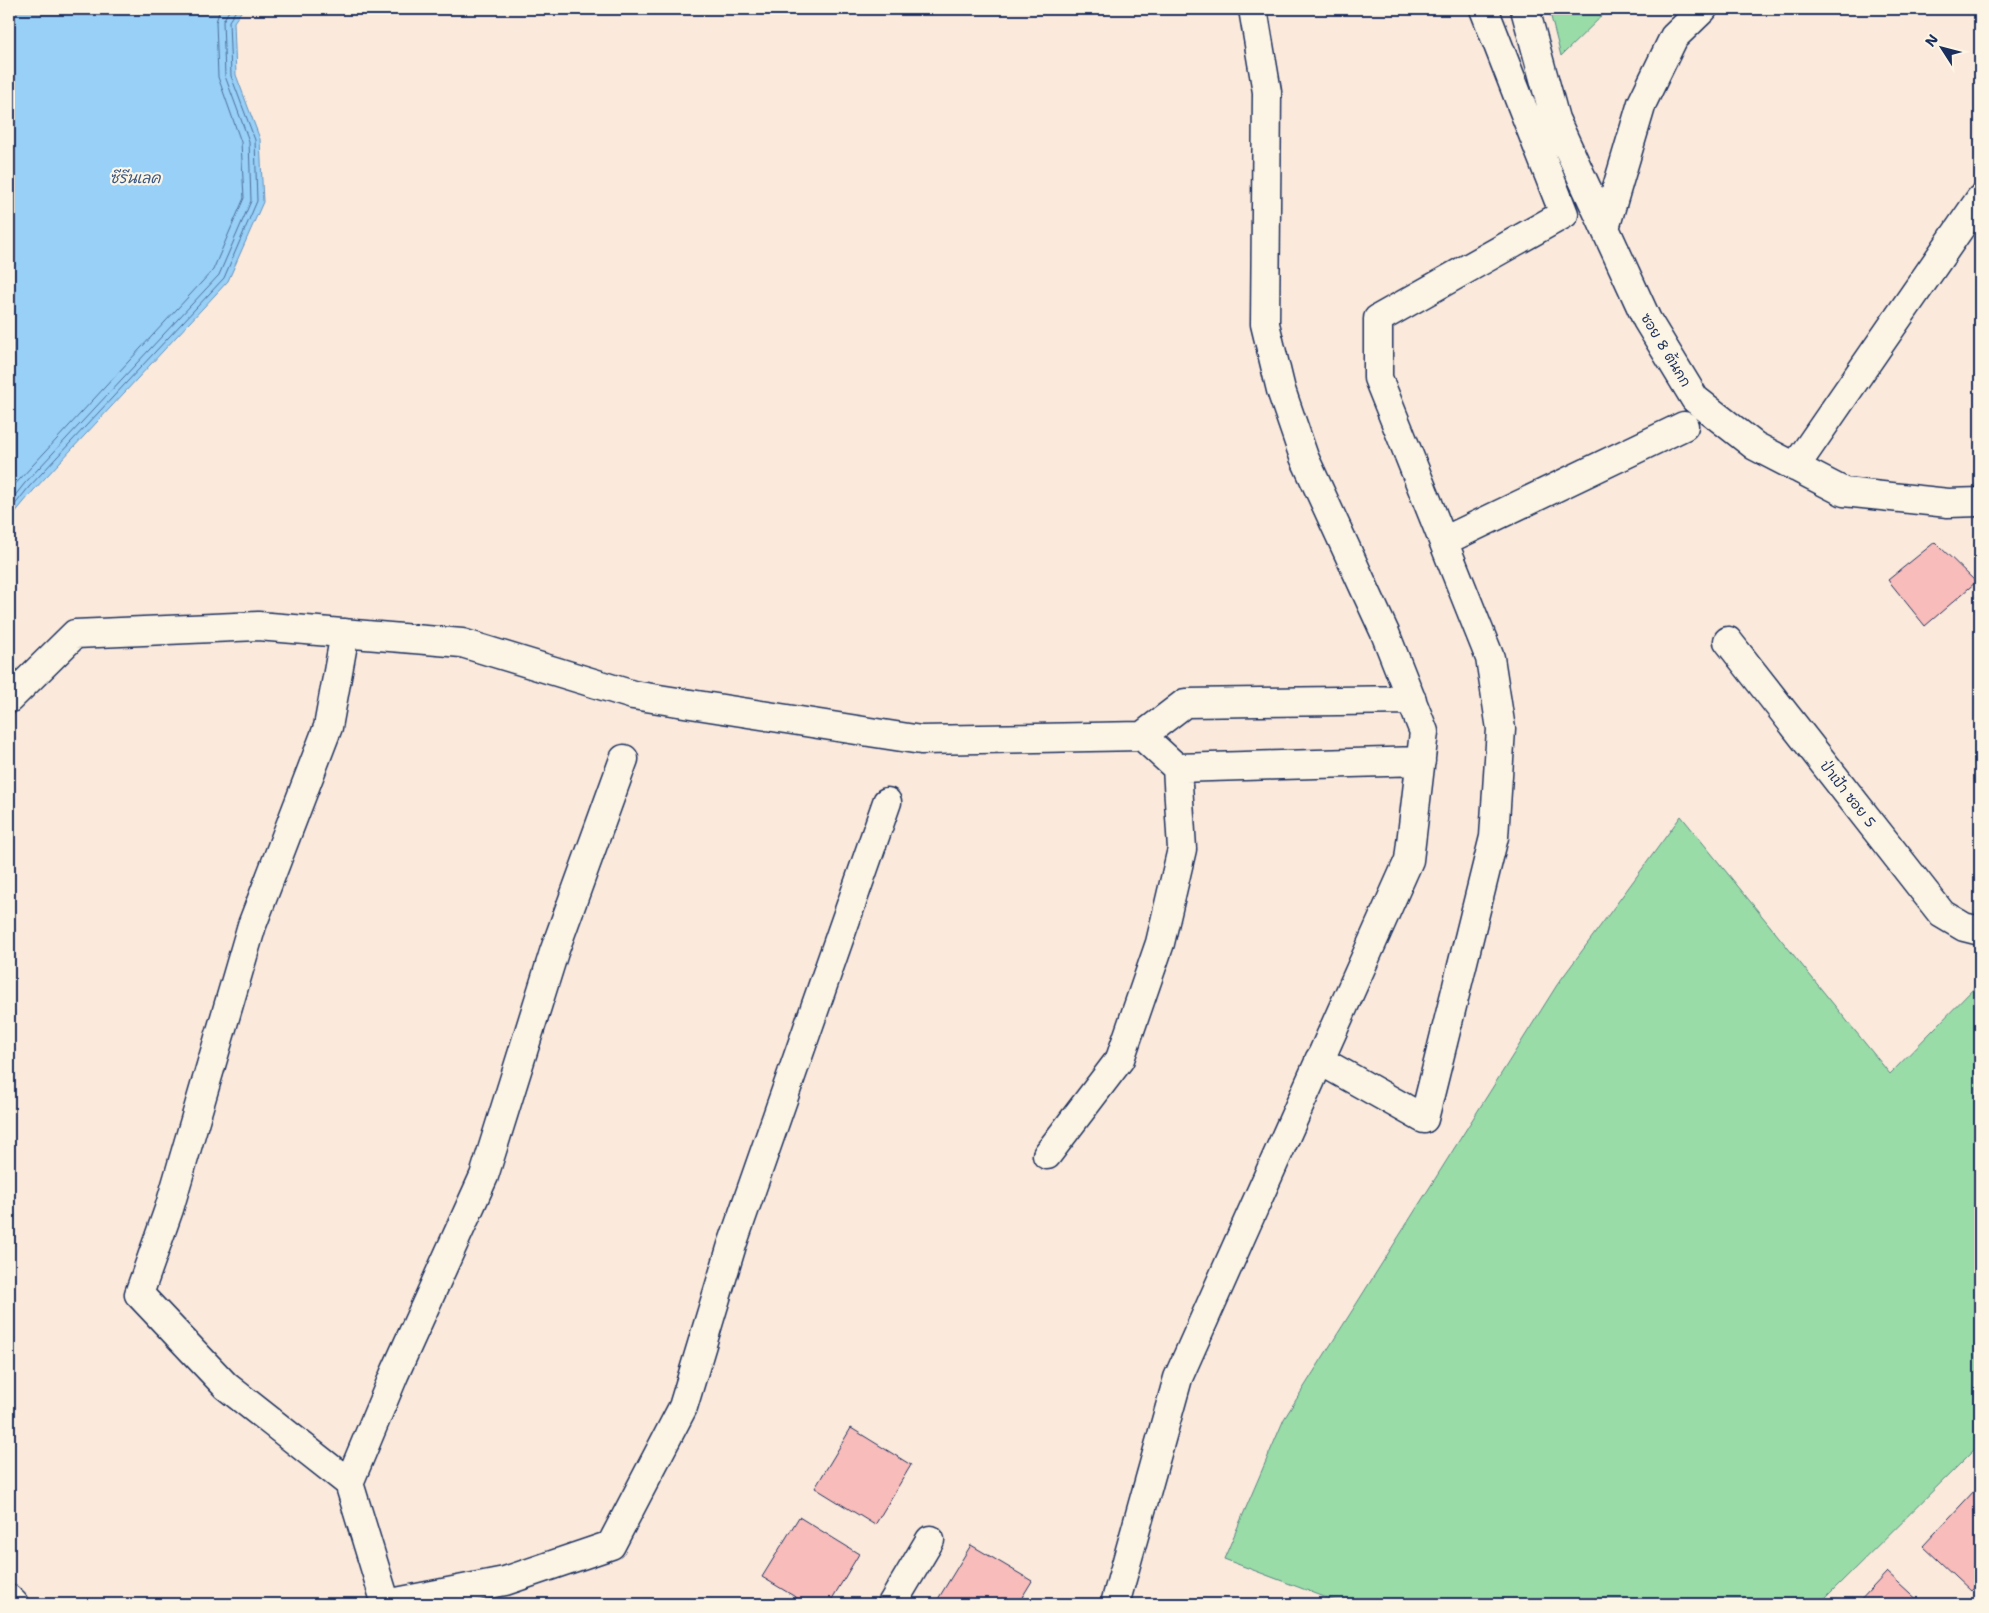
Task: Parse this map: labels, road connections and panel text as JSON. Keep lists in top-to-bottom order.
{
  "streets": {
    "street": ["ซอย 8 ต้นกก", "ป่าเป้า ซอย 5"]
  },
  "water": ["ซีรีนเลค"],
  "north": "top left"
}
